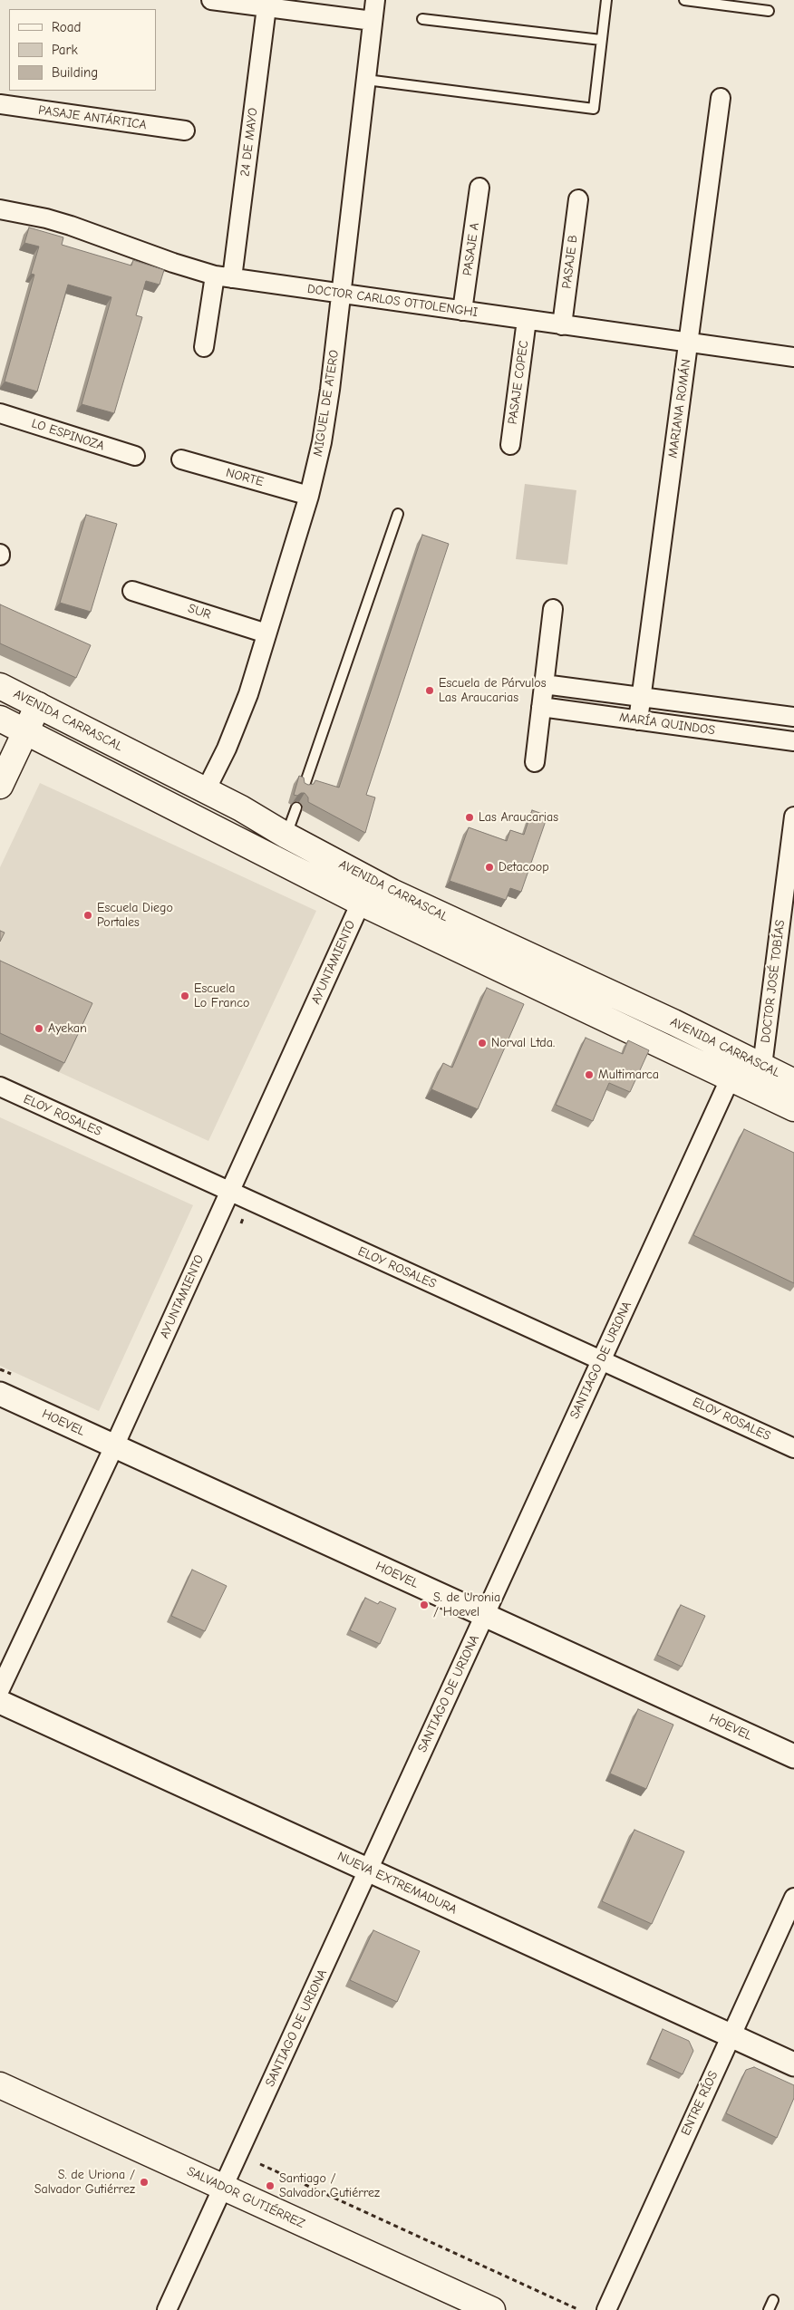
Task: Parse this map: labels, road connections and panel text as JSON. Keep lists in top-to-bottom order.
{
  "streets": {
    "main road": ["AVENIDA CARRASCAL", "SALVADOR GUTIÉRREZ"],
    "street": [
      "PASAJE ANTÁRTICA",
      "24 DE MAYO",
      "PASAJE A",
      "PASAJE B",
      "DOCTOR CARLOS OTTOLENGHI",
      "PASAJE COPEC",
      "MIGUEL DE ATERO",
      "MARIANA ROMÁN",
      "LO ESPINOZA",
      "NORTE",
      "SUR",
      "MARÍA QUINDOS",
      "AYUNTAMIENTO",
      "DOCTOR JOSÉ TOBÍAS",
      "ELOY ROSALES",
      "SANTIAGO DE URIONA",
      "HOEVEL",
      "NUEVA EXTREMADURA",
      "ENTRE RÍOS"
    ]
  },
  "crossings": [
    ["24 DE MAYO", "DOCTOR CARLOS OTTOLENGHI"],
    ["PASAJE A", "DOCTOR CARLOS OTTOLENGHI"],
    ["PASAJE B", "DOCTOR CARLOS OTTOLENGHI"],
    ["DOCTOR CARLOS OTTOLENGHI", "PASAJE COPEC"],
    ["DOCTOR CARLOS OTTOLENGHI", "MIGUEL DE ATERO"],
    ["DOCTOR CARLOS OTTOLENGHI", "MARIANA ROMÁN"],
    ["MIGUEL DE ATERO", "NORTE"],
    ["MIGUEL DE ATERO", "SUR"],
    ["MIGUEL DE ATERO", "AVENIDA CARRASCAL"],
    ["MARIANA ROMÁN", "MARÍA QUINDOS"],
    ["AVENIDA CARRASCAL", "AYUNTAMIENTO"],
    ["AVENIDA CARRASCAL", "DOCTOR JOSÉ TOBÍAS"],
    ["AVENIDA CARRASCAL", "SANTIAGO DE URIONA"],
    ["AYUNTAMIENTO", "ELOY ROSALES"],
    ["AYUNTAMIENTO", "HOEVEL"],
    ["ELOY ROSALES", "SANTIAGO DE URIONA"],
    ["SANTIAGO DE URIONA", "HOEVEL"],
    ["SANTIAGO DE URIONA", "NUEVA EXTREMADURA"],
    ["SANTIAGO DE URIONA", "SALVADOR GUTIÉRREZ"],
    ["NUEVA EXTREMADURA", "ENTRE RÍOS"]
  ],
  "places": [
    "Escuela de Párvulos Las Araucarias",
    "Las Araucarias",
    "Detacoop",
    "Escuela Diego Portales",
    "Escuela Lo Franco",
    "Ayekan",
    "Norval Ltda.",
    "Multimarca",
    "S. de Uronia / Hoevel",
    "S. de Uriona / Salvador Gutiérrez",
    "Santiago / Salvador Gutiérrez"
  ],
  "legend": ["Road", "Park", "Building"]
}
